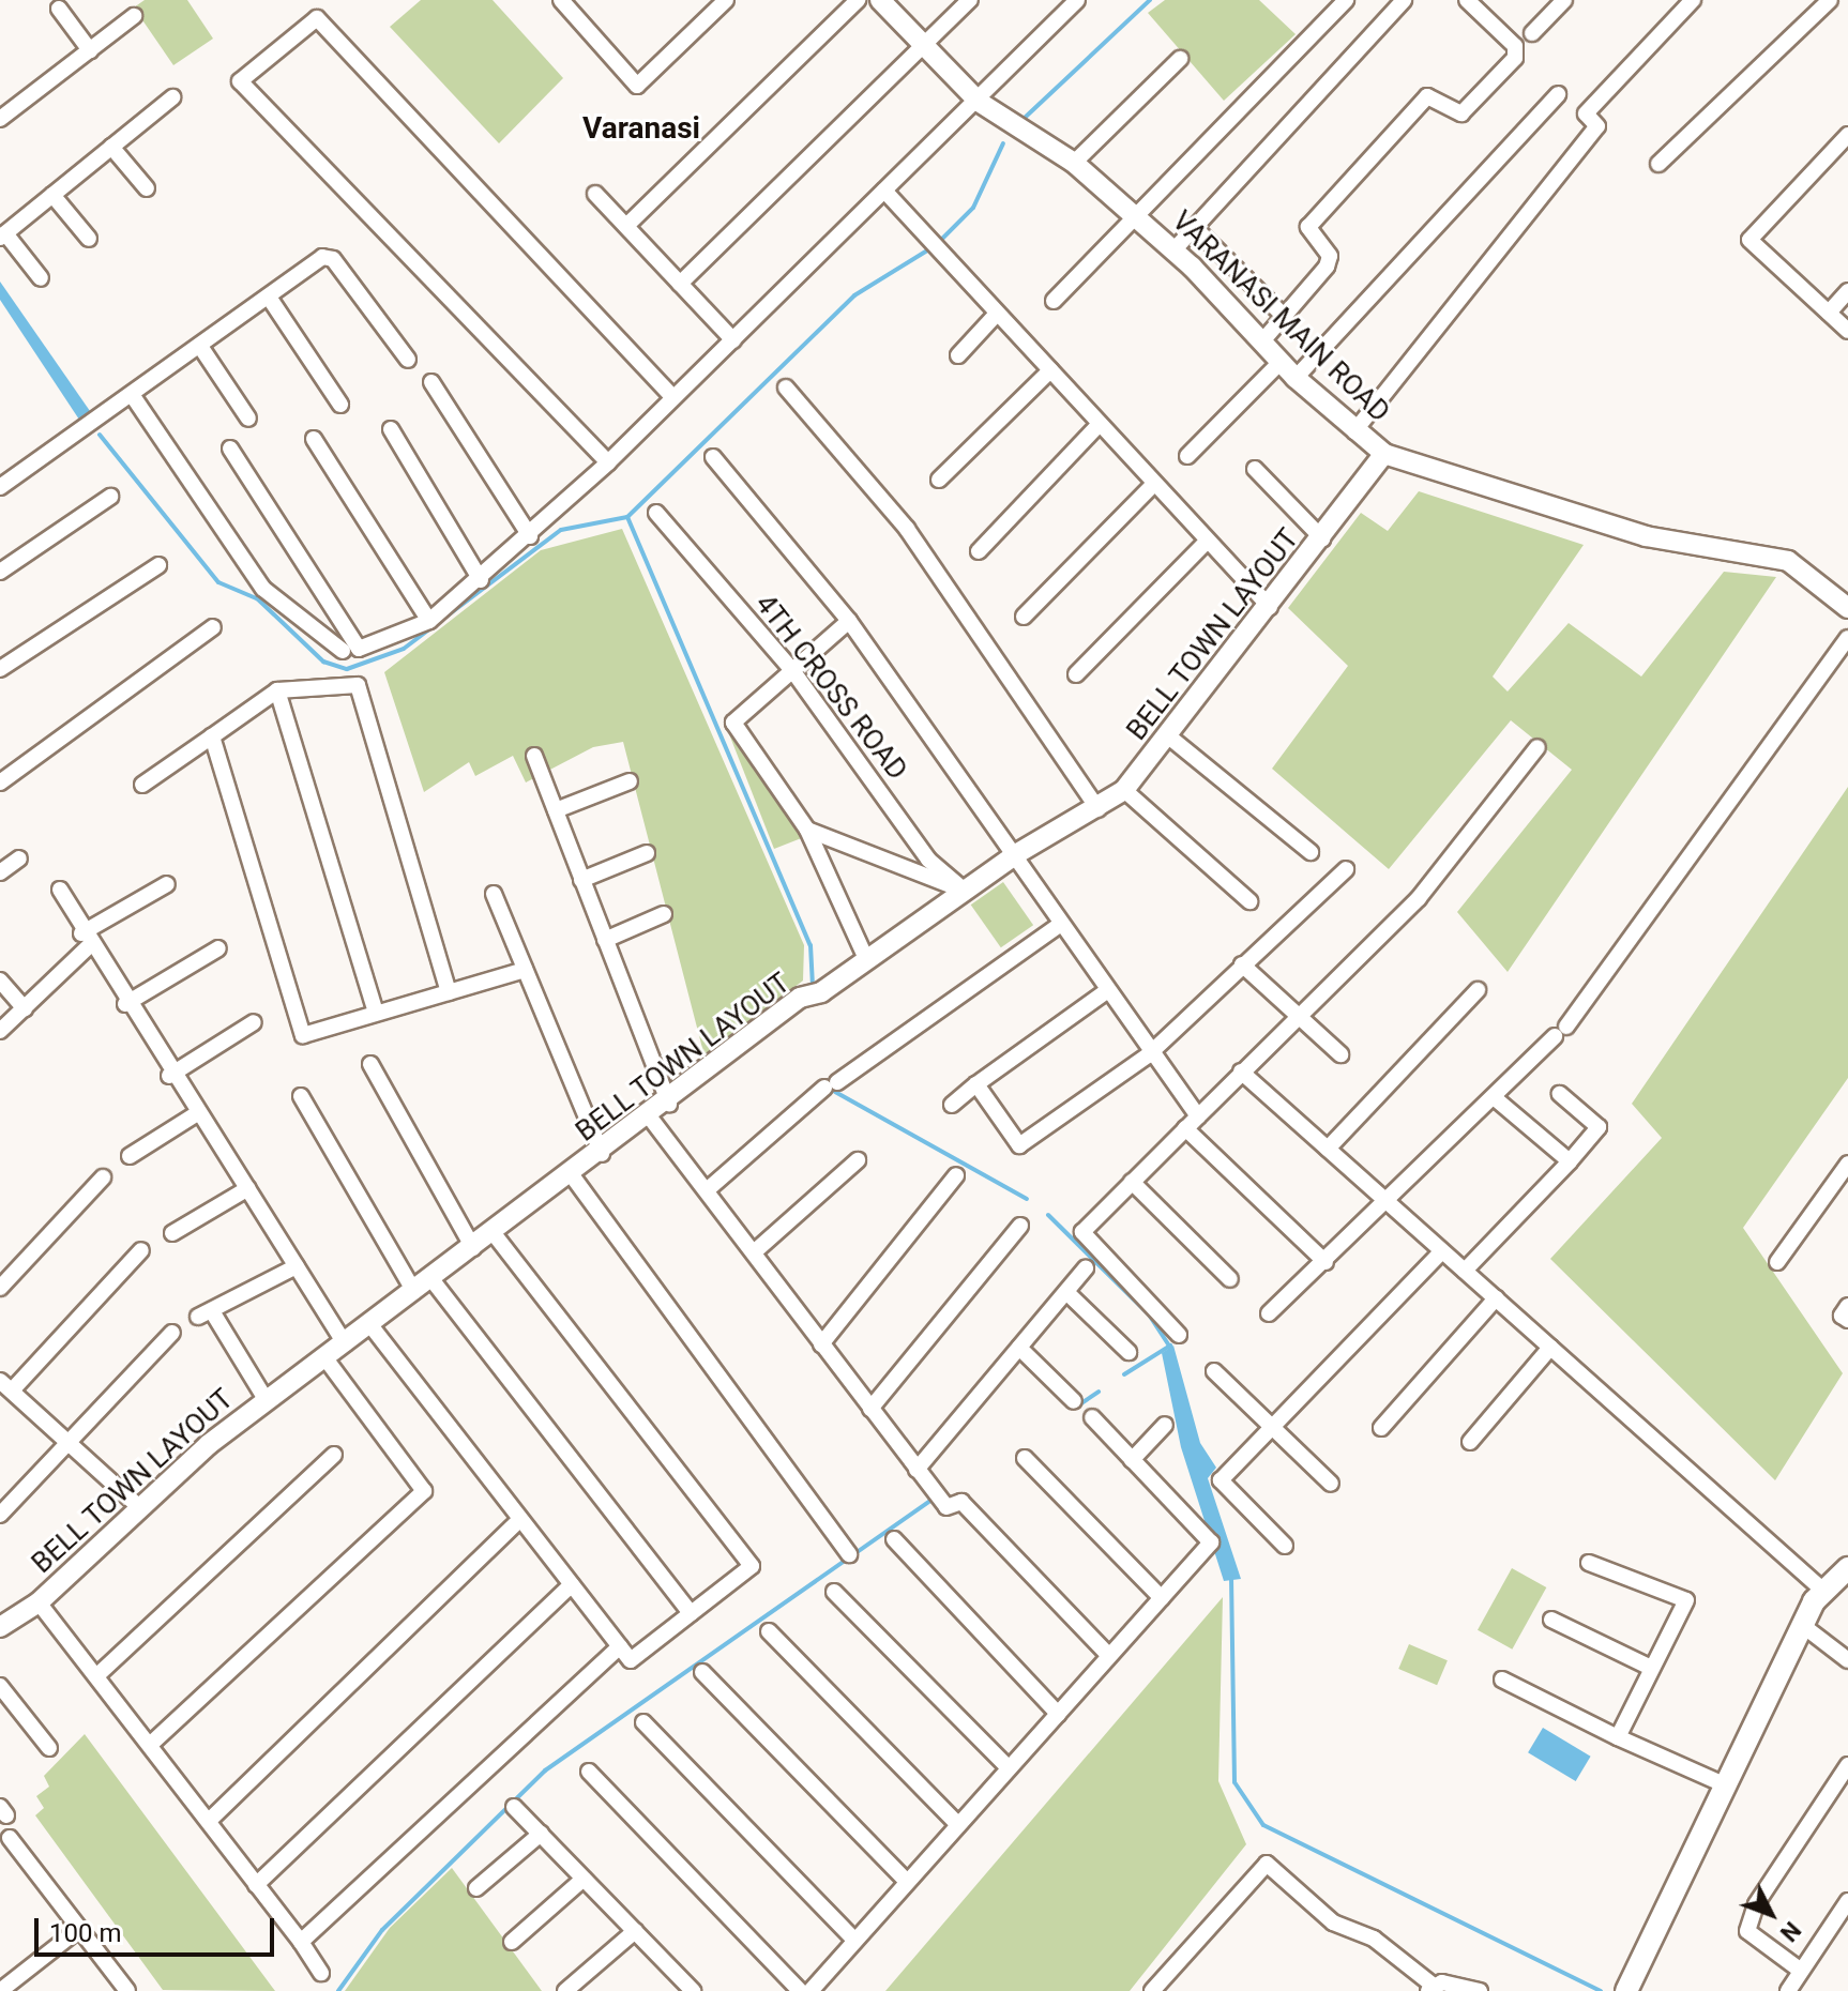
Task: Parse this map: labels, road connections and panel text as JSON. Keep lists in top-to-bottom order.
{
  "streets": {
    "street": ["VARANASI MAIN ROAD", "BELL TOWN LAYOUT", "4TH CROSS ROAD"]
  },
  "crossings": [
    ["VARANASI MAIN ROAD", "BELL TOWN LAYOUT"],
    ["BELL TOWN LAYOUT", "4TH CROSS ROAD"]
  ],
  "districts": ["Varanasi"],
  "scale_bar": "100 m",
  "north": "bottom right"
}
